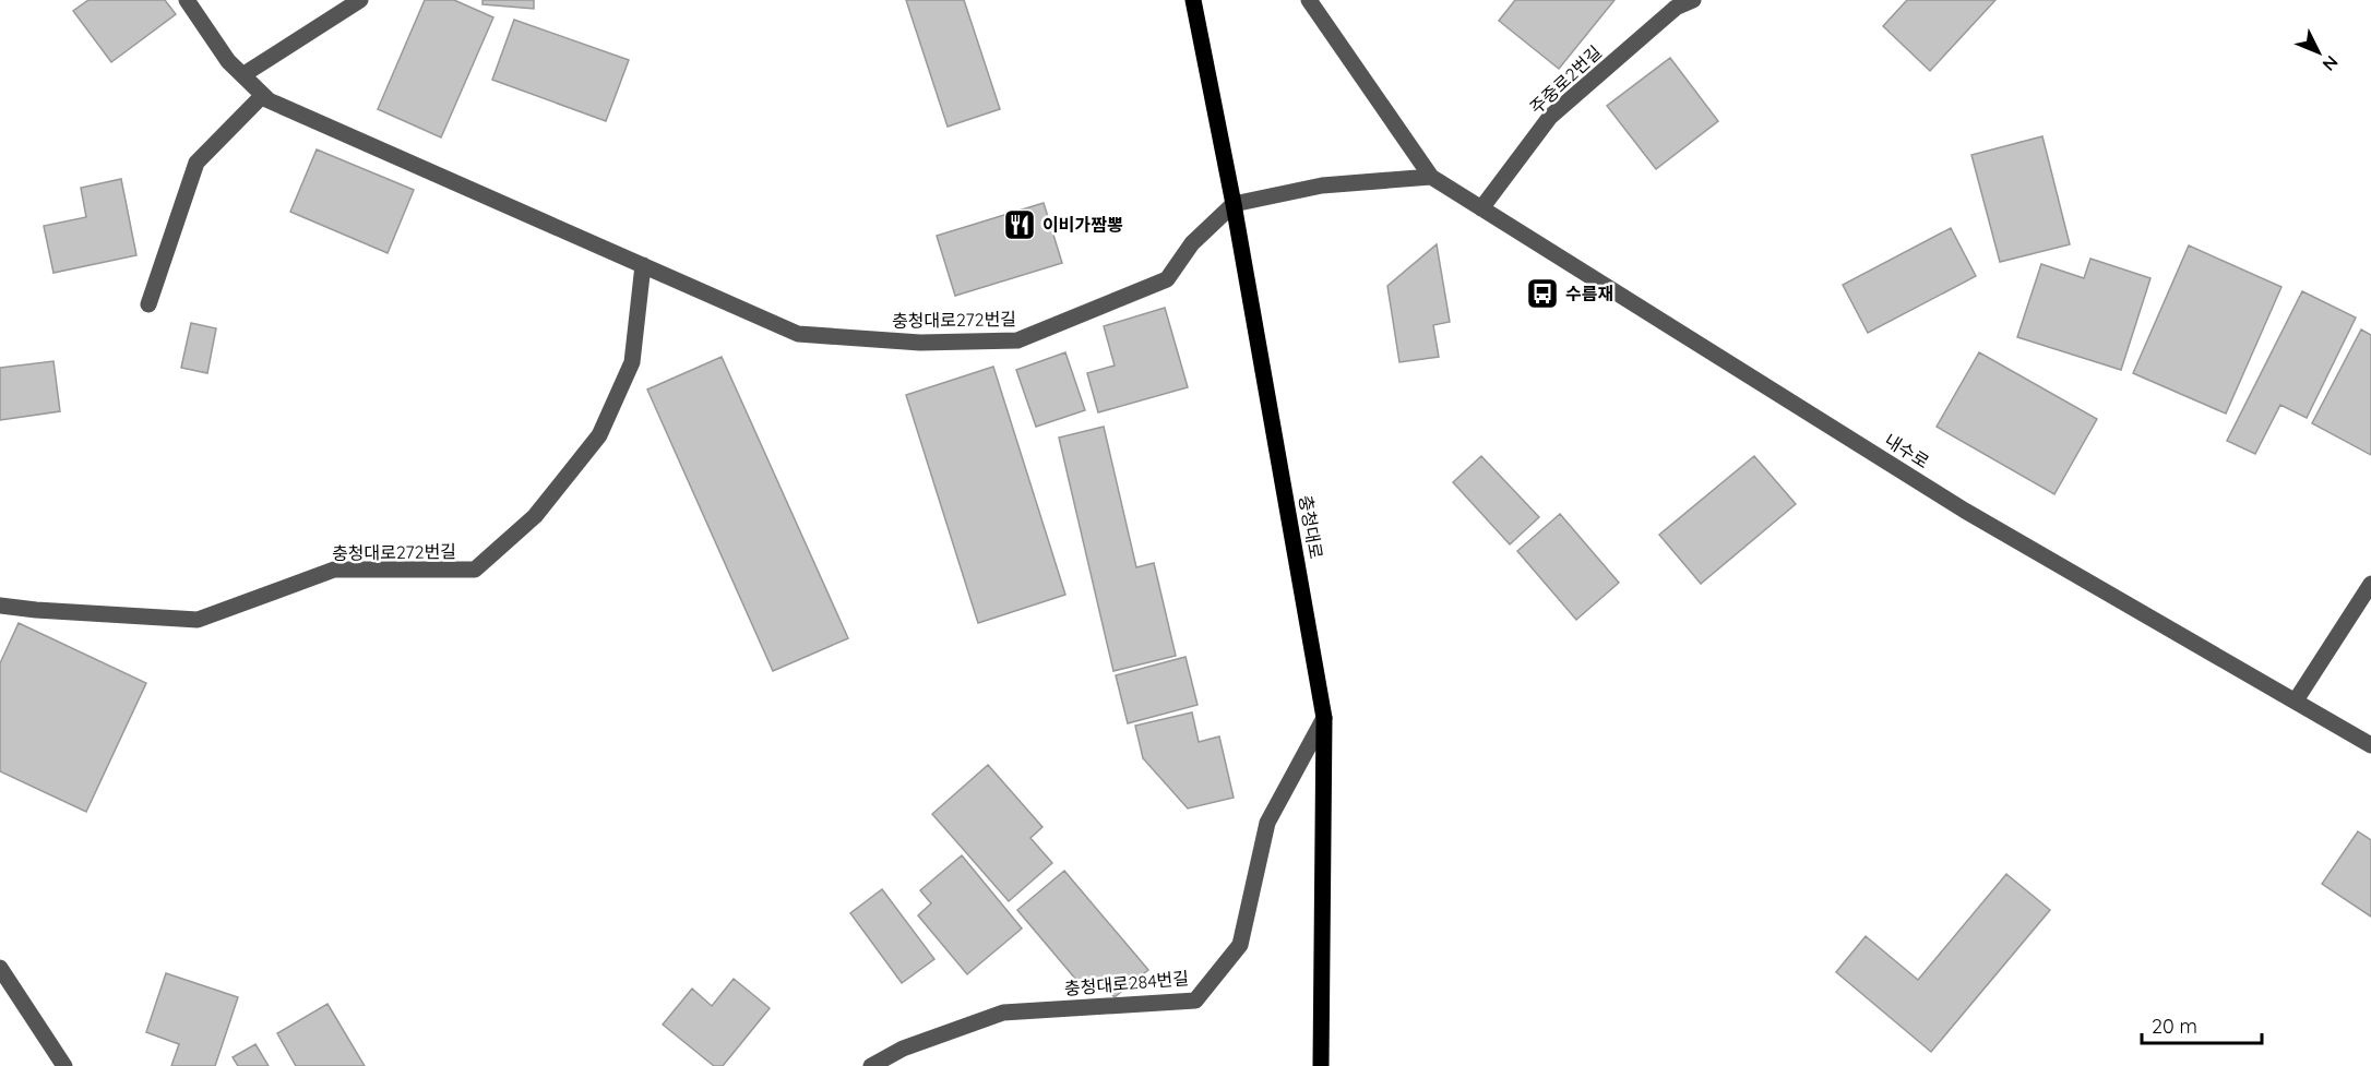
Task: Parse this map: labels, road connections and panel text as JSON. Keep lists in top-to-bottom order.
{
  "streets": {
    "main road": ["충청대로"],
    "street": [
      "주중로2번길",
      "충청대로272번길",
      "내수로",
      "충청대로284번길"
    ]
  },
  "crossings": [
    ["주중로2번길", "내수로"],
    ["충청대로272번길", "충청대로"],
    ["충청대로", "충청대로284번길"]
  ],
  "places": {
    "restaurant": ["이비가짬뽕"],
    "bus stop": ["수름재"]
  },
  "scale_bar": "20 m",
  "north": "bottom right"
}
